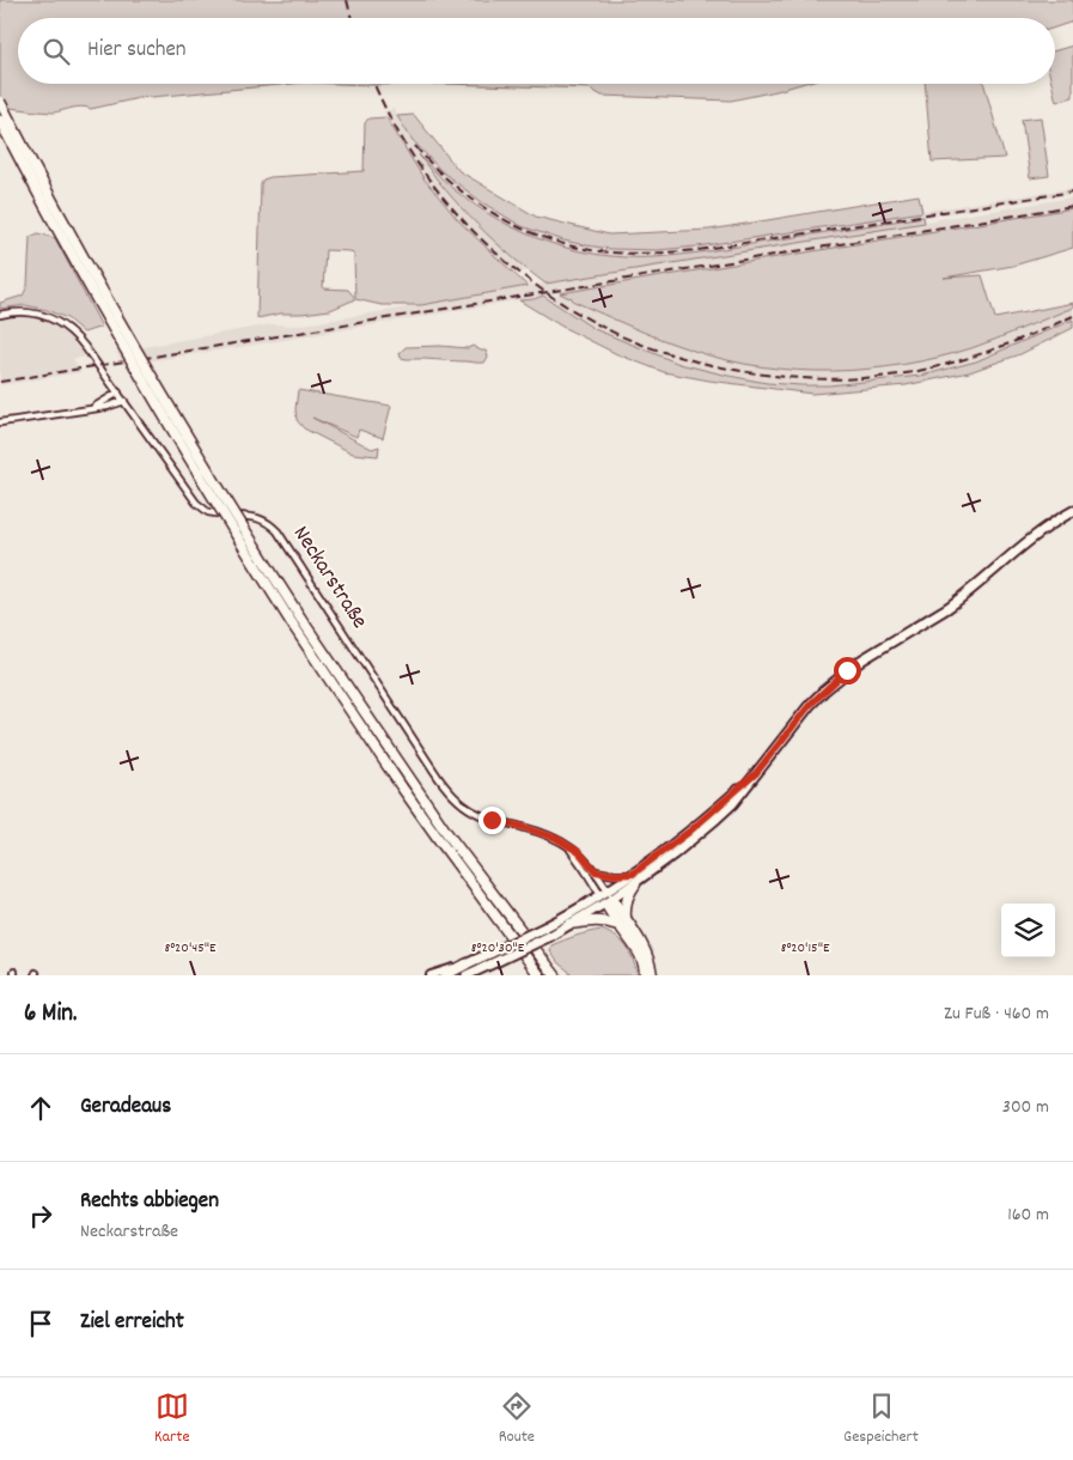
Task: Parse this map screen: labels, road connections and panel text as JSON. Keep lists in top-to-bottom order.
{
  "streets": {
    "street": ["Neckarstraße"]
  },
  "page": {
    "search": "Hier suchen",
    "heading": ["6 Min.", "Zu Fuß · 460 m"],
    "list": [
      ["Geradeaus", "300 m"],
      ["Rechts abbiegen", "Neckarstraße", "160 m"],
      "Ziel erreicht"
    ],
    "nav": ["Karte", "Route", "Gespeichert"]
  },
  "coordinates": ["8°20'45\"E", "8°20'30\"E", "8°20'15\"E"]
}
